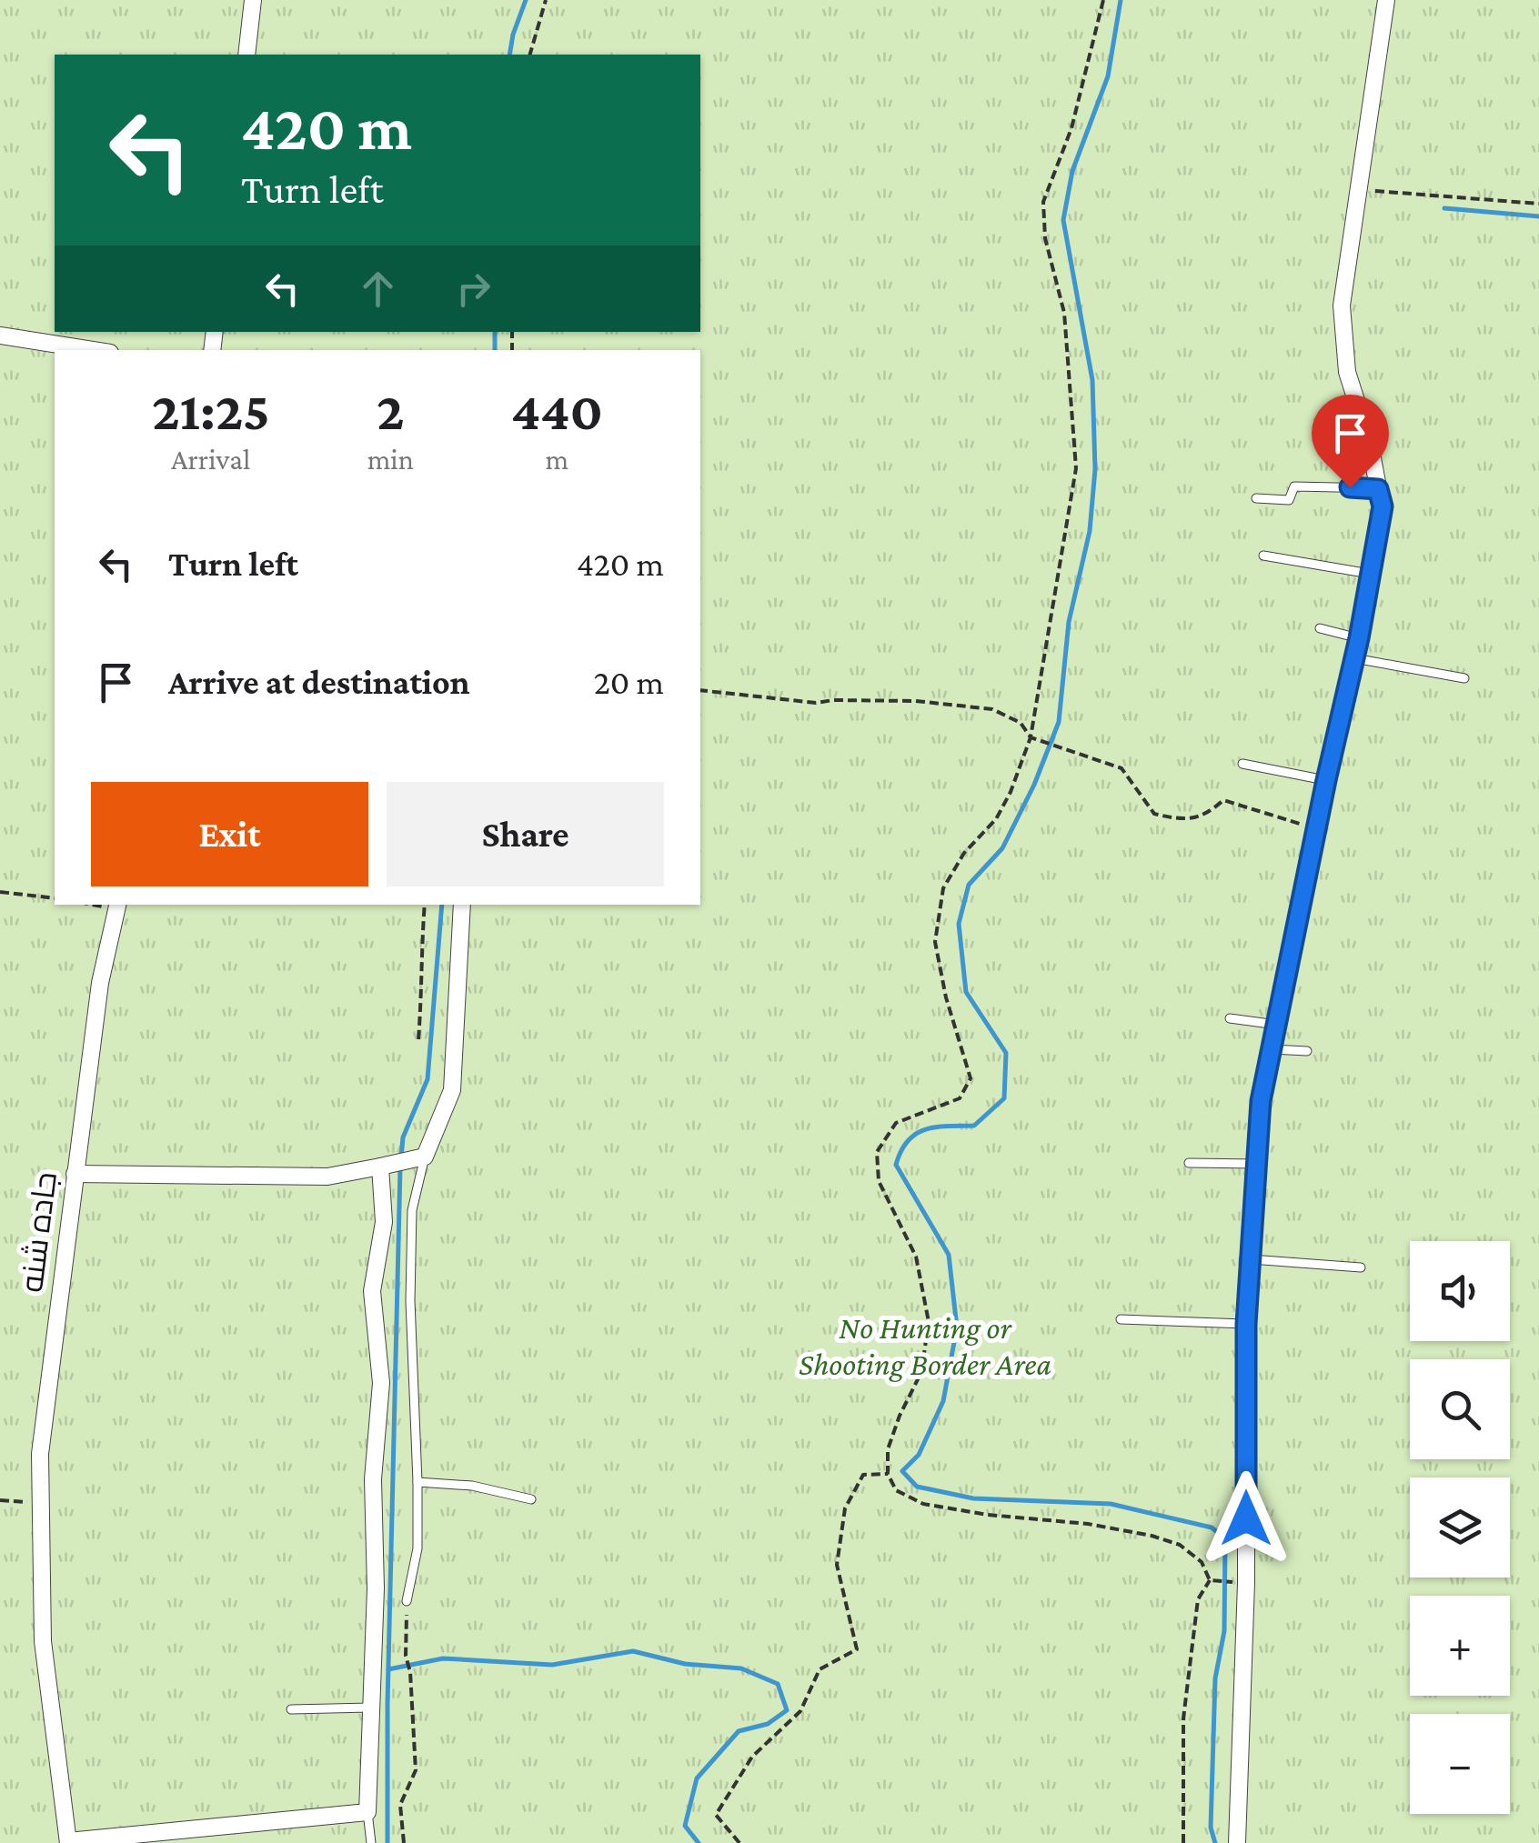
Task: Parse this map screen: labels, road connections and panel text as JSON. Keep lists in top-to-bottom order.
{
  "streets": {
    "street": ["جاده شنه"]
  },
  "parks": ["No Hunting or Shooting Border Area"],
  "page": {
    "turn": ["420 m", "Turn left"],
    "eta": [
      "21:25",
      "Arrival",
      "2",
      "min",
      "440",
      "m"
    ],
    "list": [
      {
        "name": "Turn left",
        "value": "420 m"
      },
      {
        "name": "Arrive at destination",
        "value": "20 m"
      }
    ],
    "buttons": ["Exit", "Share"],
    "map_buttons": ["+", "−"]
  }
}
